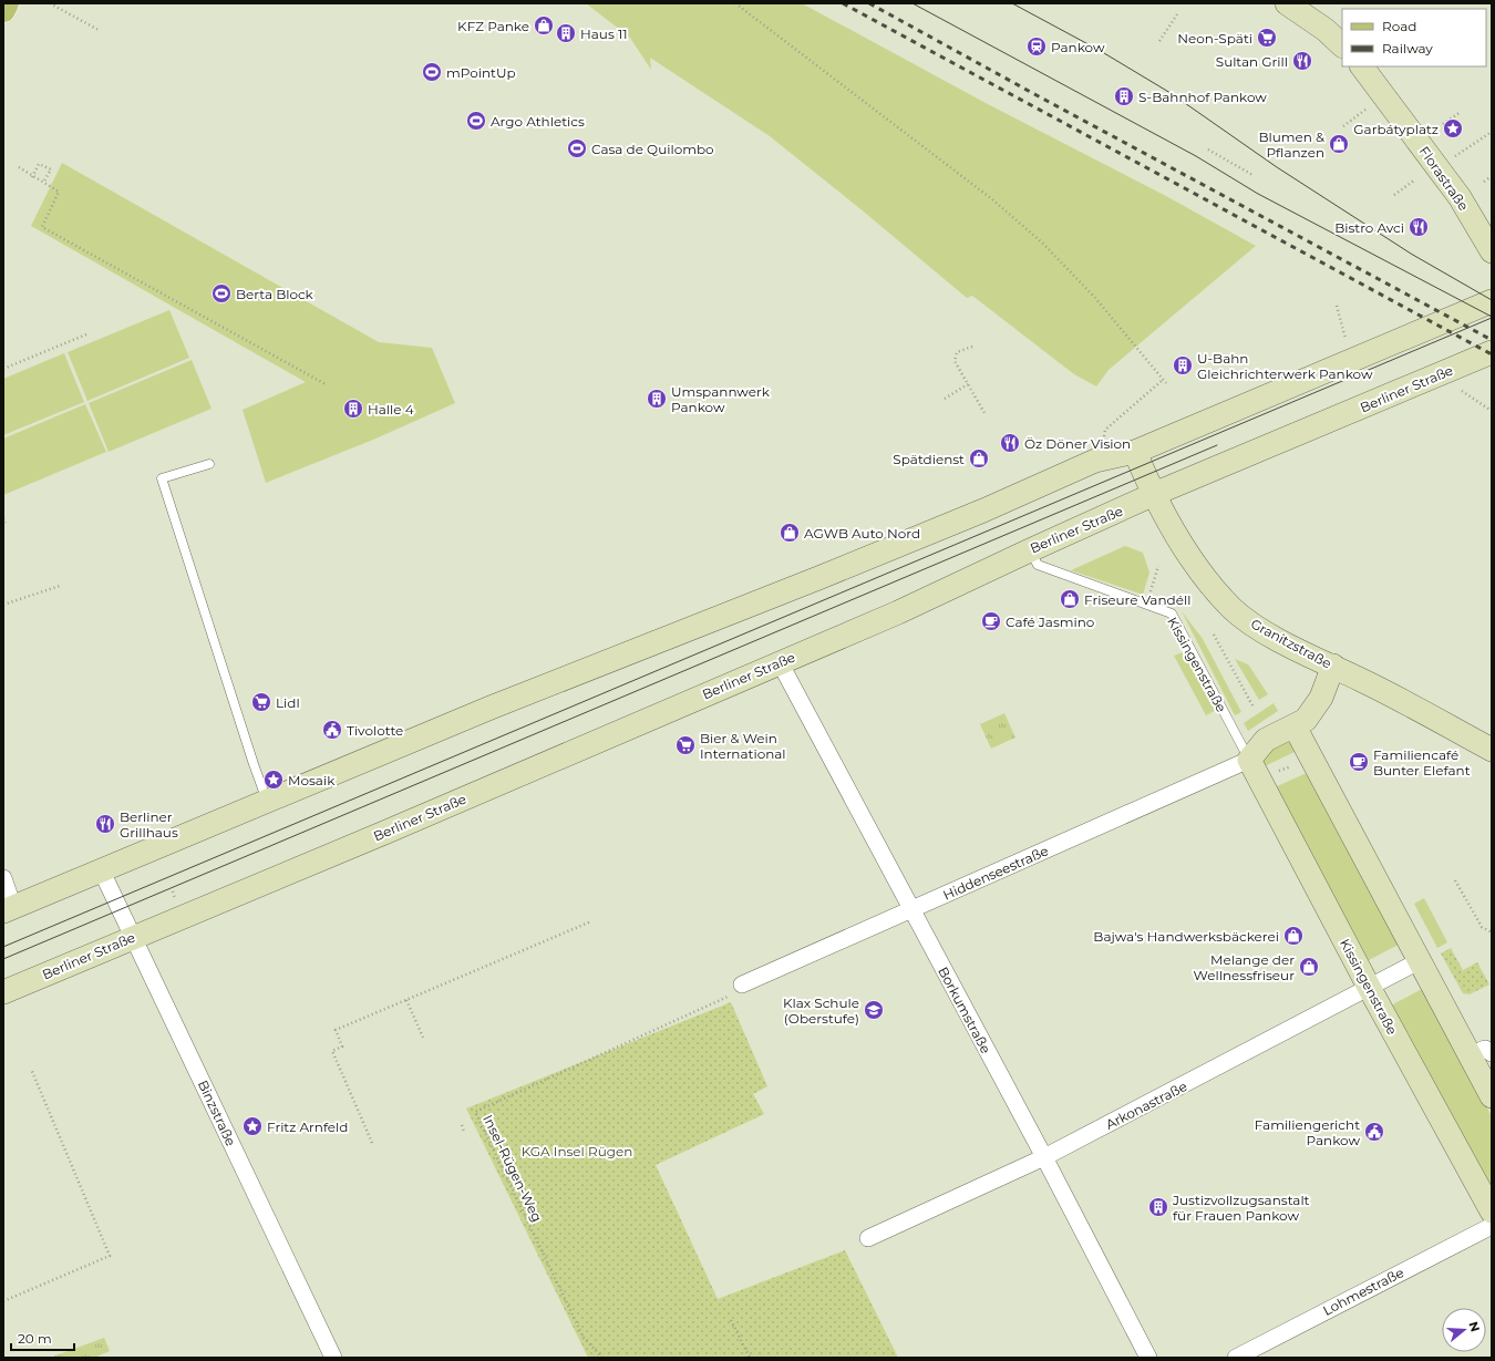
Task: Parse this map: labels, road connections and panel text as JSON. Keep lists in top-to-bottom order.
{
  "streets": {
    "main road": [
      "Florastraße",
      "Berliner Straße",
      "Granitzstraße",
      "Kissingenstraße"
    ],
    "street": [
      "Hiddenseestraße",
      "Borkumstraße",
      "Arkonastraße",
      "Binzstraße",
      "Lohmestraße"
    ],
    "path": ["Insel-Rügen-Weg"]
  },
  "crossings": [
    ["Berliner Straße", "Granitzstraße"],
    ["Berliner Straße", "Kissingenstraße"],
    ["Berliner Straße", "Borkumstraße"],
    ["Berliner Straße", "Binzstraße"],
    ["Kissingenstraße", "Hiddenseestraße"],
    ["Kissingenstraße", "Arkonastraße"],
    ["Hiddenseestraße", "Borkumstraße"],
    ["Borkumstraße", "Arkonastraße"]
  ],
  "parks": ["KGA Insel Rügen"],
  "places": {
    "shop": [
      "KFZ Panke",
      "Blumen & Pflanzen",
      "Spätdienst",
      "AGWB Auto Nord",
      "Friseure Vandéll",
      "Bajwa's Handwerksbäckerei",
      "Melange der Wellnessfriseur"
    ],
    "building": [
      "Haus 11",
      "S-Bahnhof Pankow",
      "U-Bahn Gleichrichterwerk Pankow",
      "Umspannwerk Pankow",
      "Halle 4",
      "Justizvollzugsanstalt für Frauen Pankow"
    ],
    "supermarket": ["Neon-Späti", "Lidl", "Bier & Wein International"],
    "station": ["Pankow"],
    "restaurant": [
      "Sultan Grill",
      "Bistro Avci",
      "Öz Döner Vision",
      "Berliner Grillhaus"
    ],
    "sports": [
      "mPointUp",
      "Argo Athletics",
      "Casa de Quilombo",
      "Berta Block"
    ],
    "place": ["Garbátyplatz", "Mosaik", "Fritz Arnfeld"],
    "cafe": ["Café Jasmino", "Familiencafé Bunter Elefant"],
    "public building": ["Tivolotte", "Familiengericht Pankow"],
    "school or university": ["Klax Schule (Oberstufe)"]
  },
  "legend": ["Road", "Railway"],
  "scale_bar": "20 m",
  "north": "right"
}
